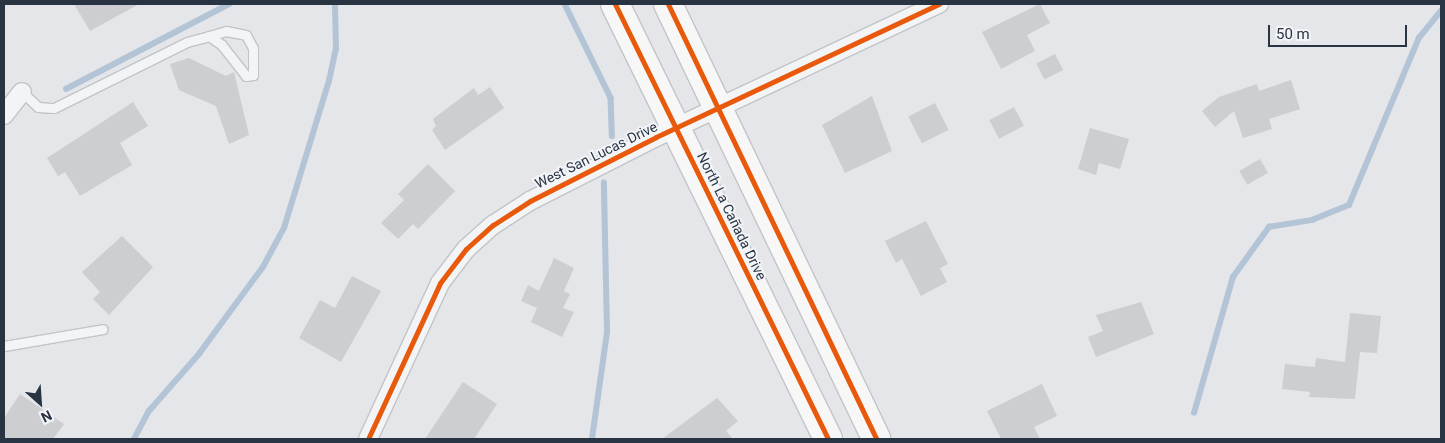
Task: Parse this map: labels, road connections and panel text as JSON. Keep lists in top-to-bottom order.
{
  "streets": {
    "main road": ["North La Cañada Drive"],
    "street": ["West San Lucas Drive"]
  },
  "crossings": [
    ["West San Lucas Drive", "North La Cañada Drive"]
  ],
  "scale_bar": "50 m",
  "north": "bottom right"
}
